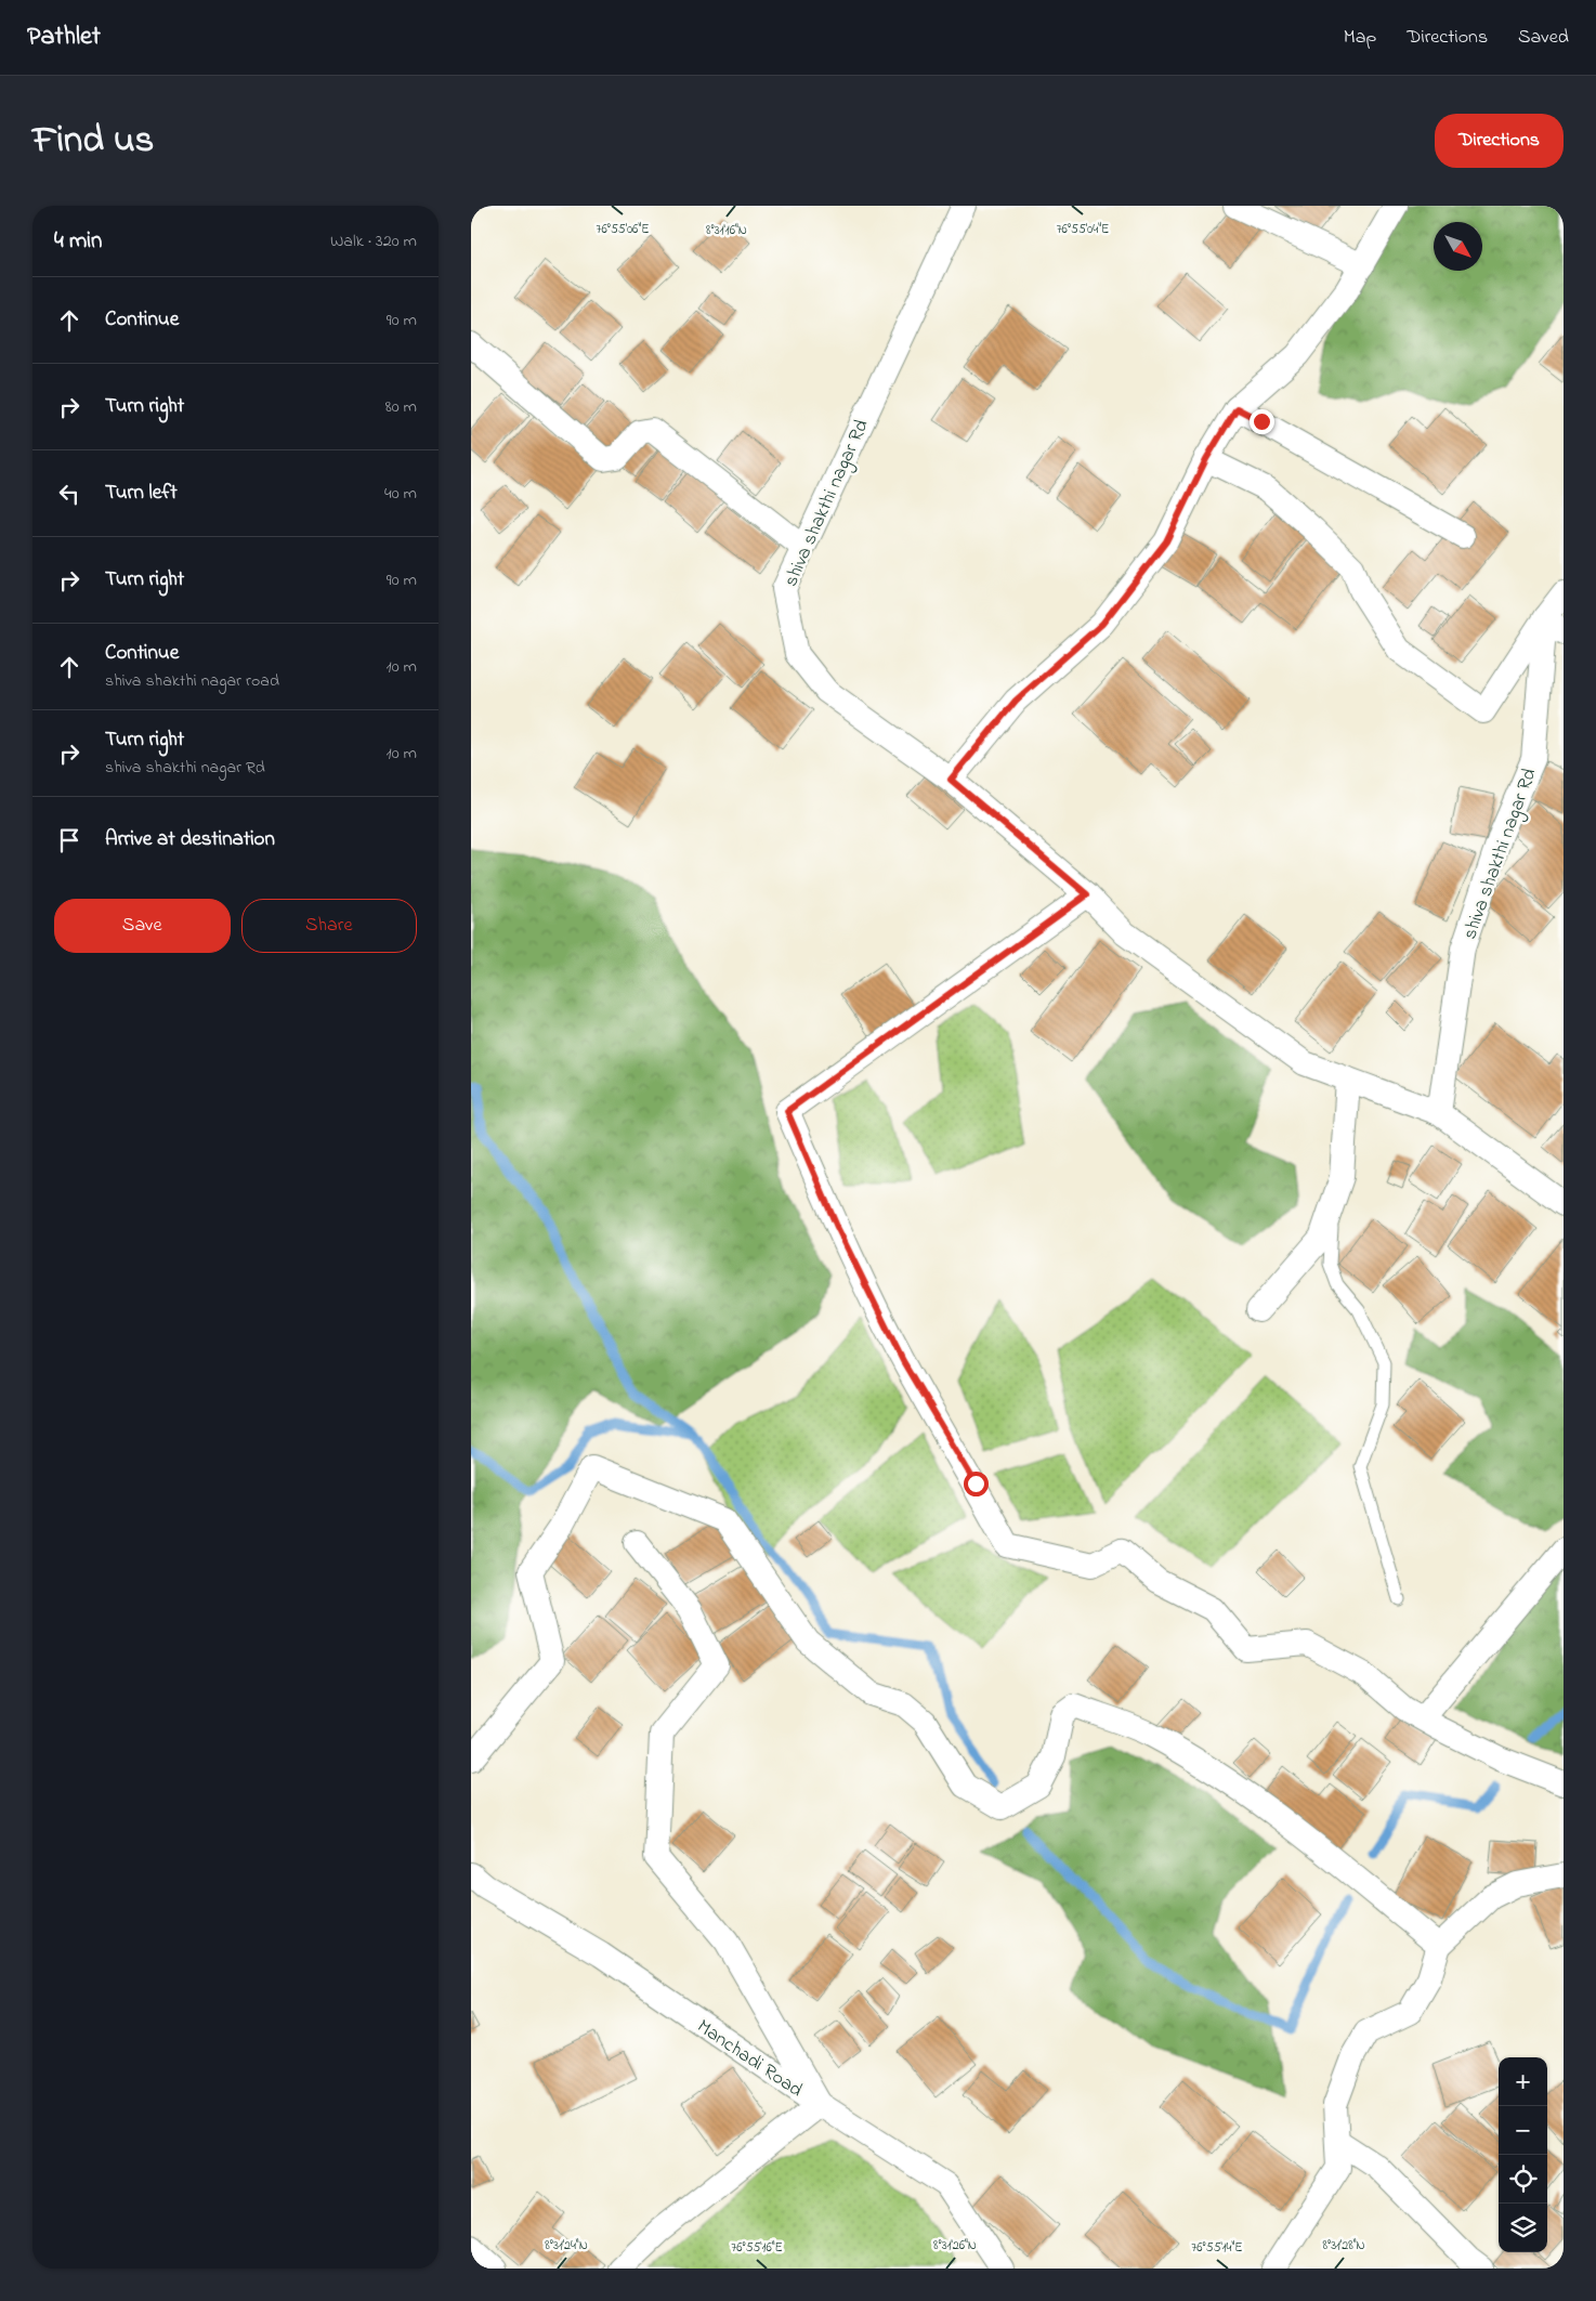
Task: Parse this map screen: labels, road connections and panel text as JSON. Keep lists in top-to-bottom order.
{
  "streets": {
    "street": ["shiva shakthi nagar Rd", "Manchadi Road"]
  },
  "north": "bottom right",
  "page": {
    "header": "Pathlet",
    "nav": ["Map", "Directions", "Saved"],
    "title": "Find us",
    "buttons": [
      "Directions",
      ["Save", "Share"]
    ],
    "heading": ["4 min", "Walk · 320 m"],
    "list": [
      ["Continue", "90 m"],
      ["Turn right", "80 m"],
      ["Turn left", "40 m"],
      ["Turn right", "90 m"],
      ["Continue", "shiva shakthi nagar road", "10 m"],
      ["Turn right", "shiva shakthi nagar Rd", "10 m"],
      "Arrive at destination"
    ],
    "map_buttons": ["+", "−"]
  },
  "coordinates": [
    "76°55'06\"E",
    "76°55'04\"E",
    "8°31'16\"N",
    "8°31'24\"N",
    "8°31'26\"N",
    "8°31'28\"N",
    "76°55'16\"E",
    "76°55'14\"E"
  ]
}
